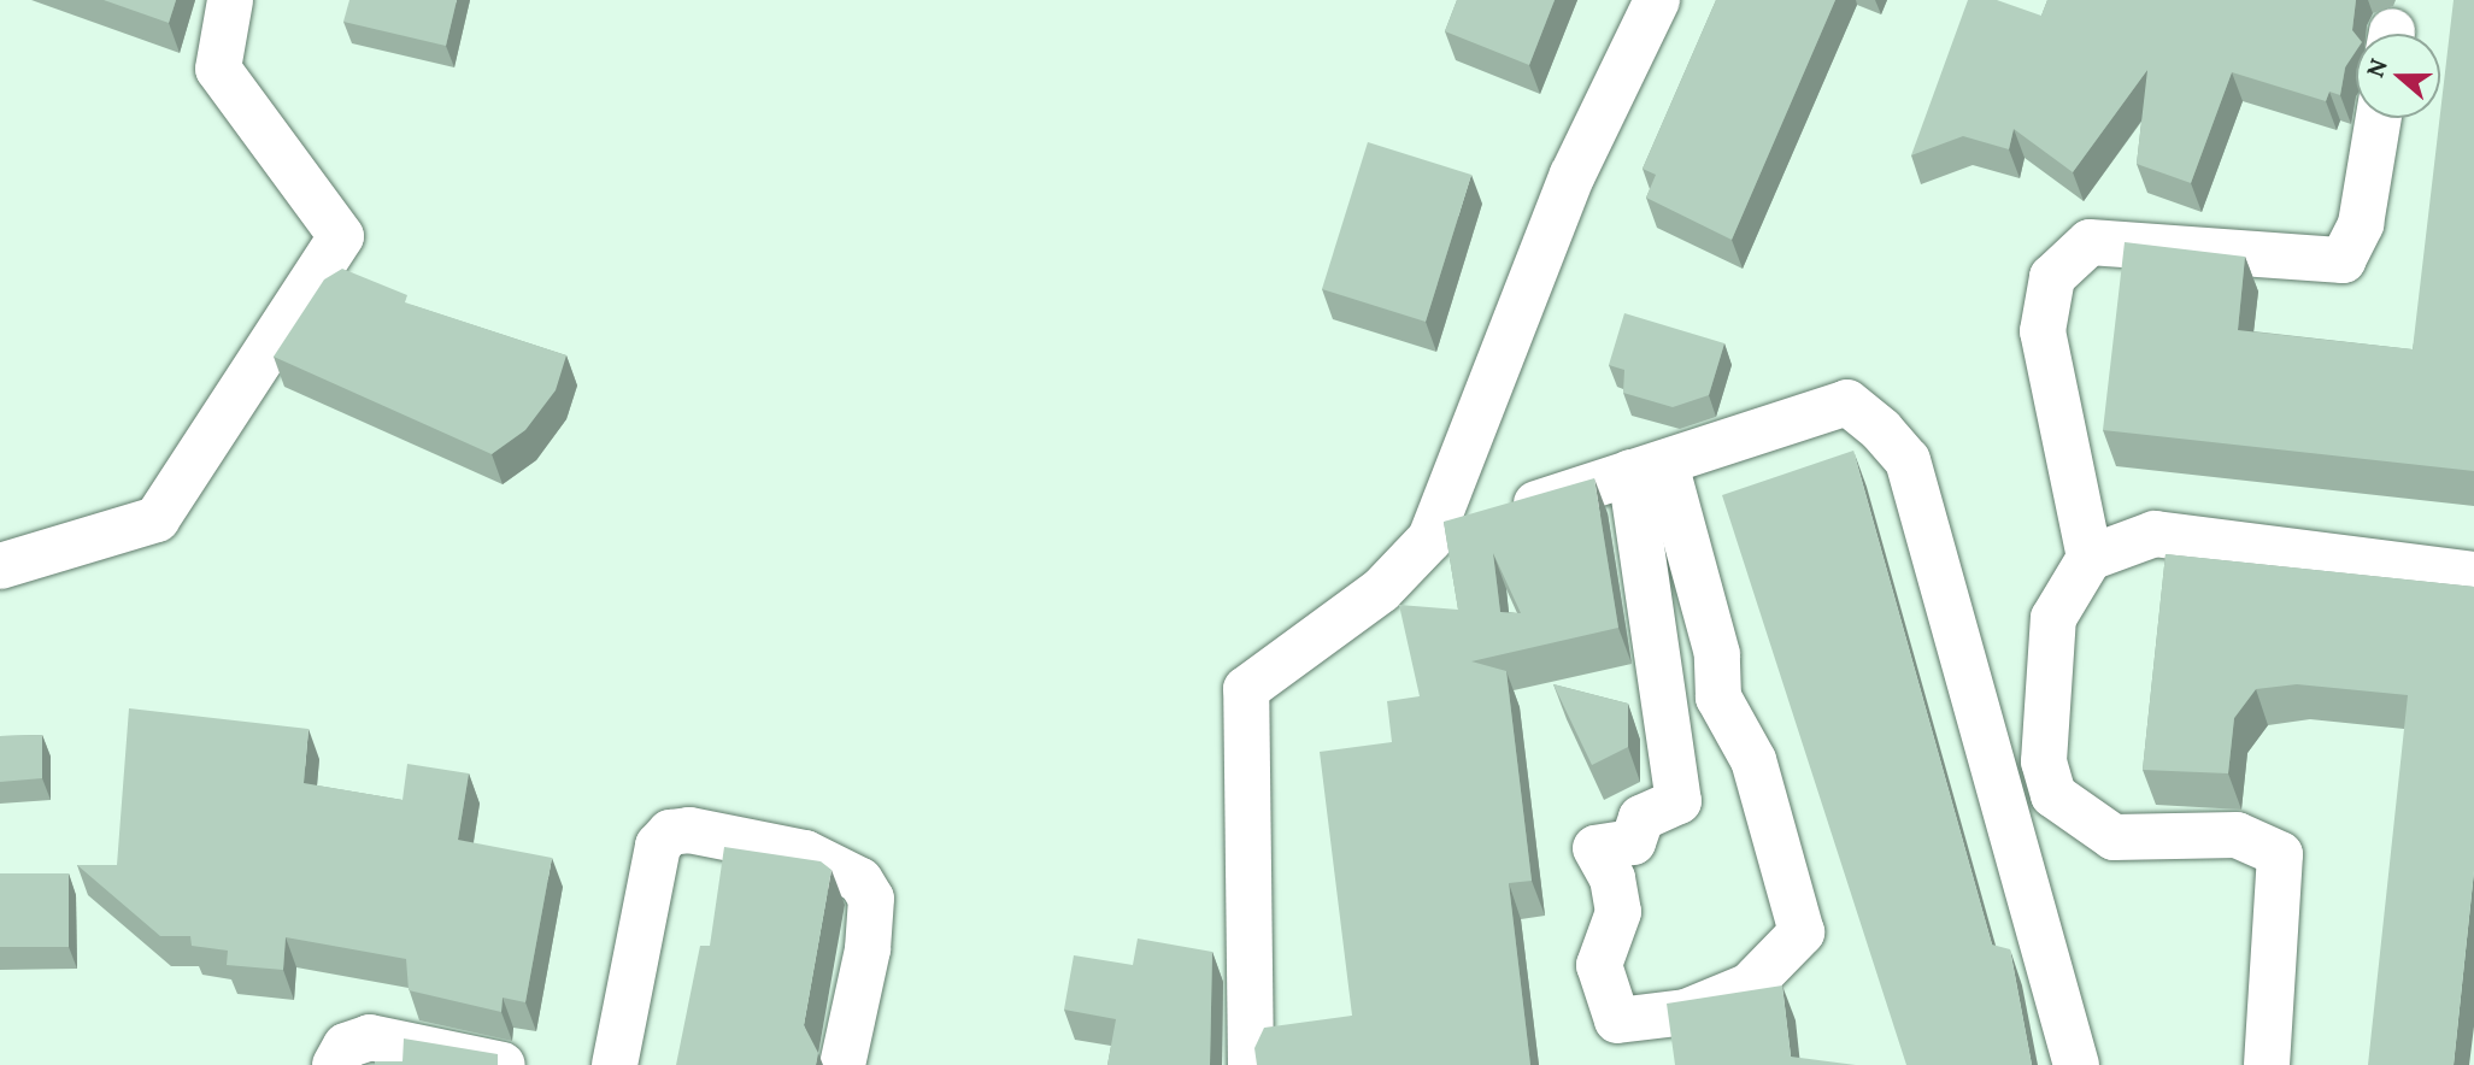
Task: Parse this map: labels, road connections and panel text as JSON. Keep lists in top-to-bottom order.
{
  "north": "left"
}
